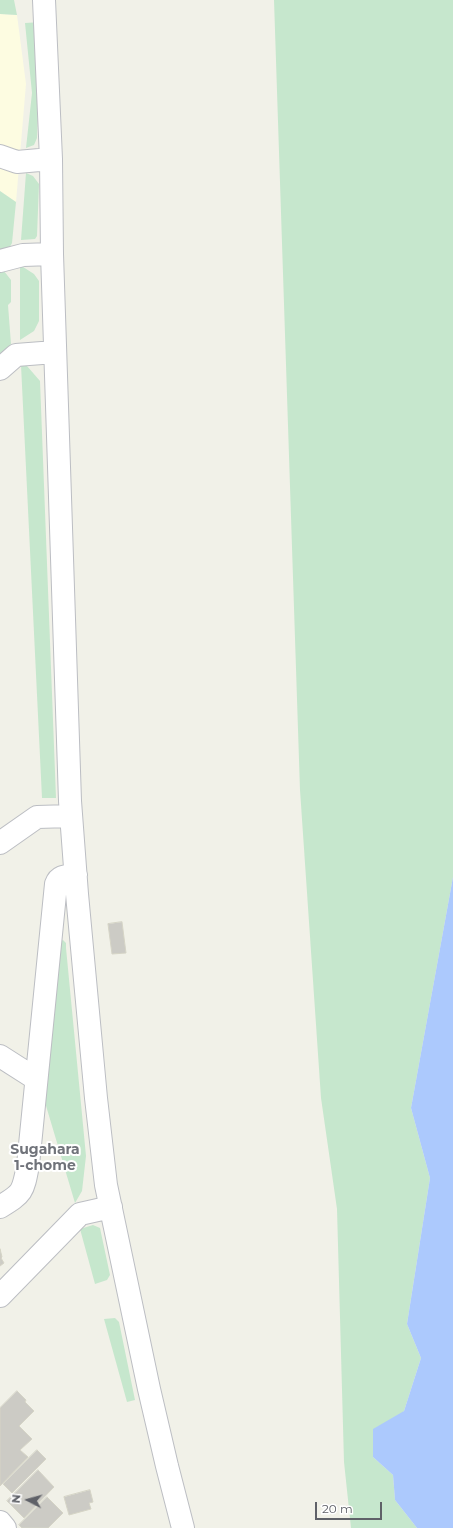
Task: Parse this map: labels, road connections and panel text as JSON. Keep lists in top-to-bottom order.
{
  "districts": ["Sugahara 1-chome"],
  "scale_bar": "20 m",
  "north": "left"
}
